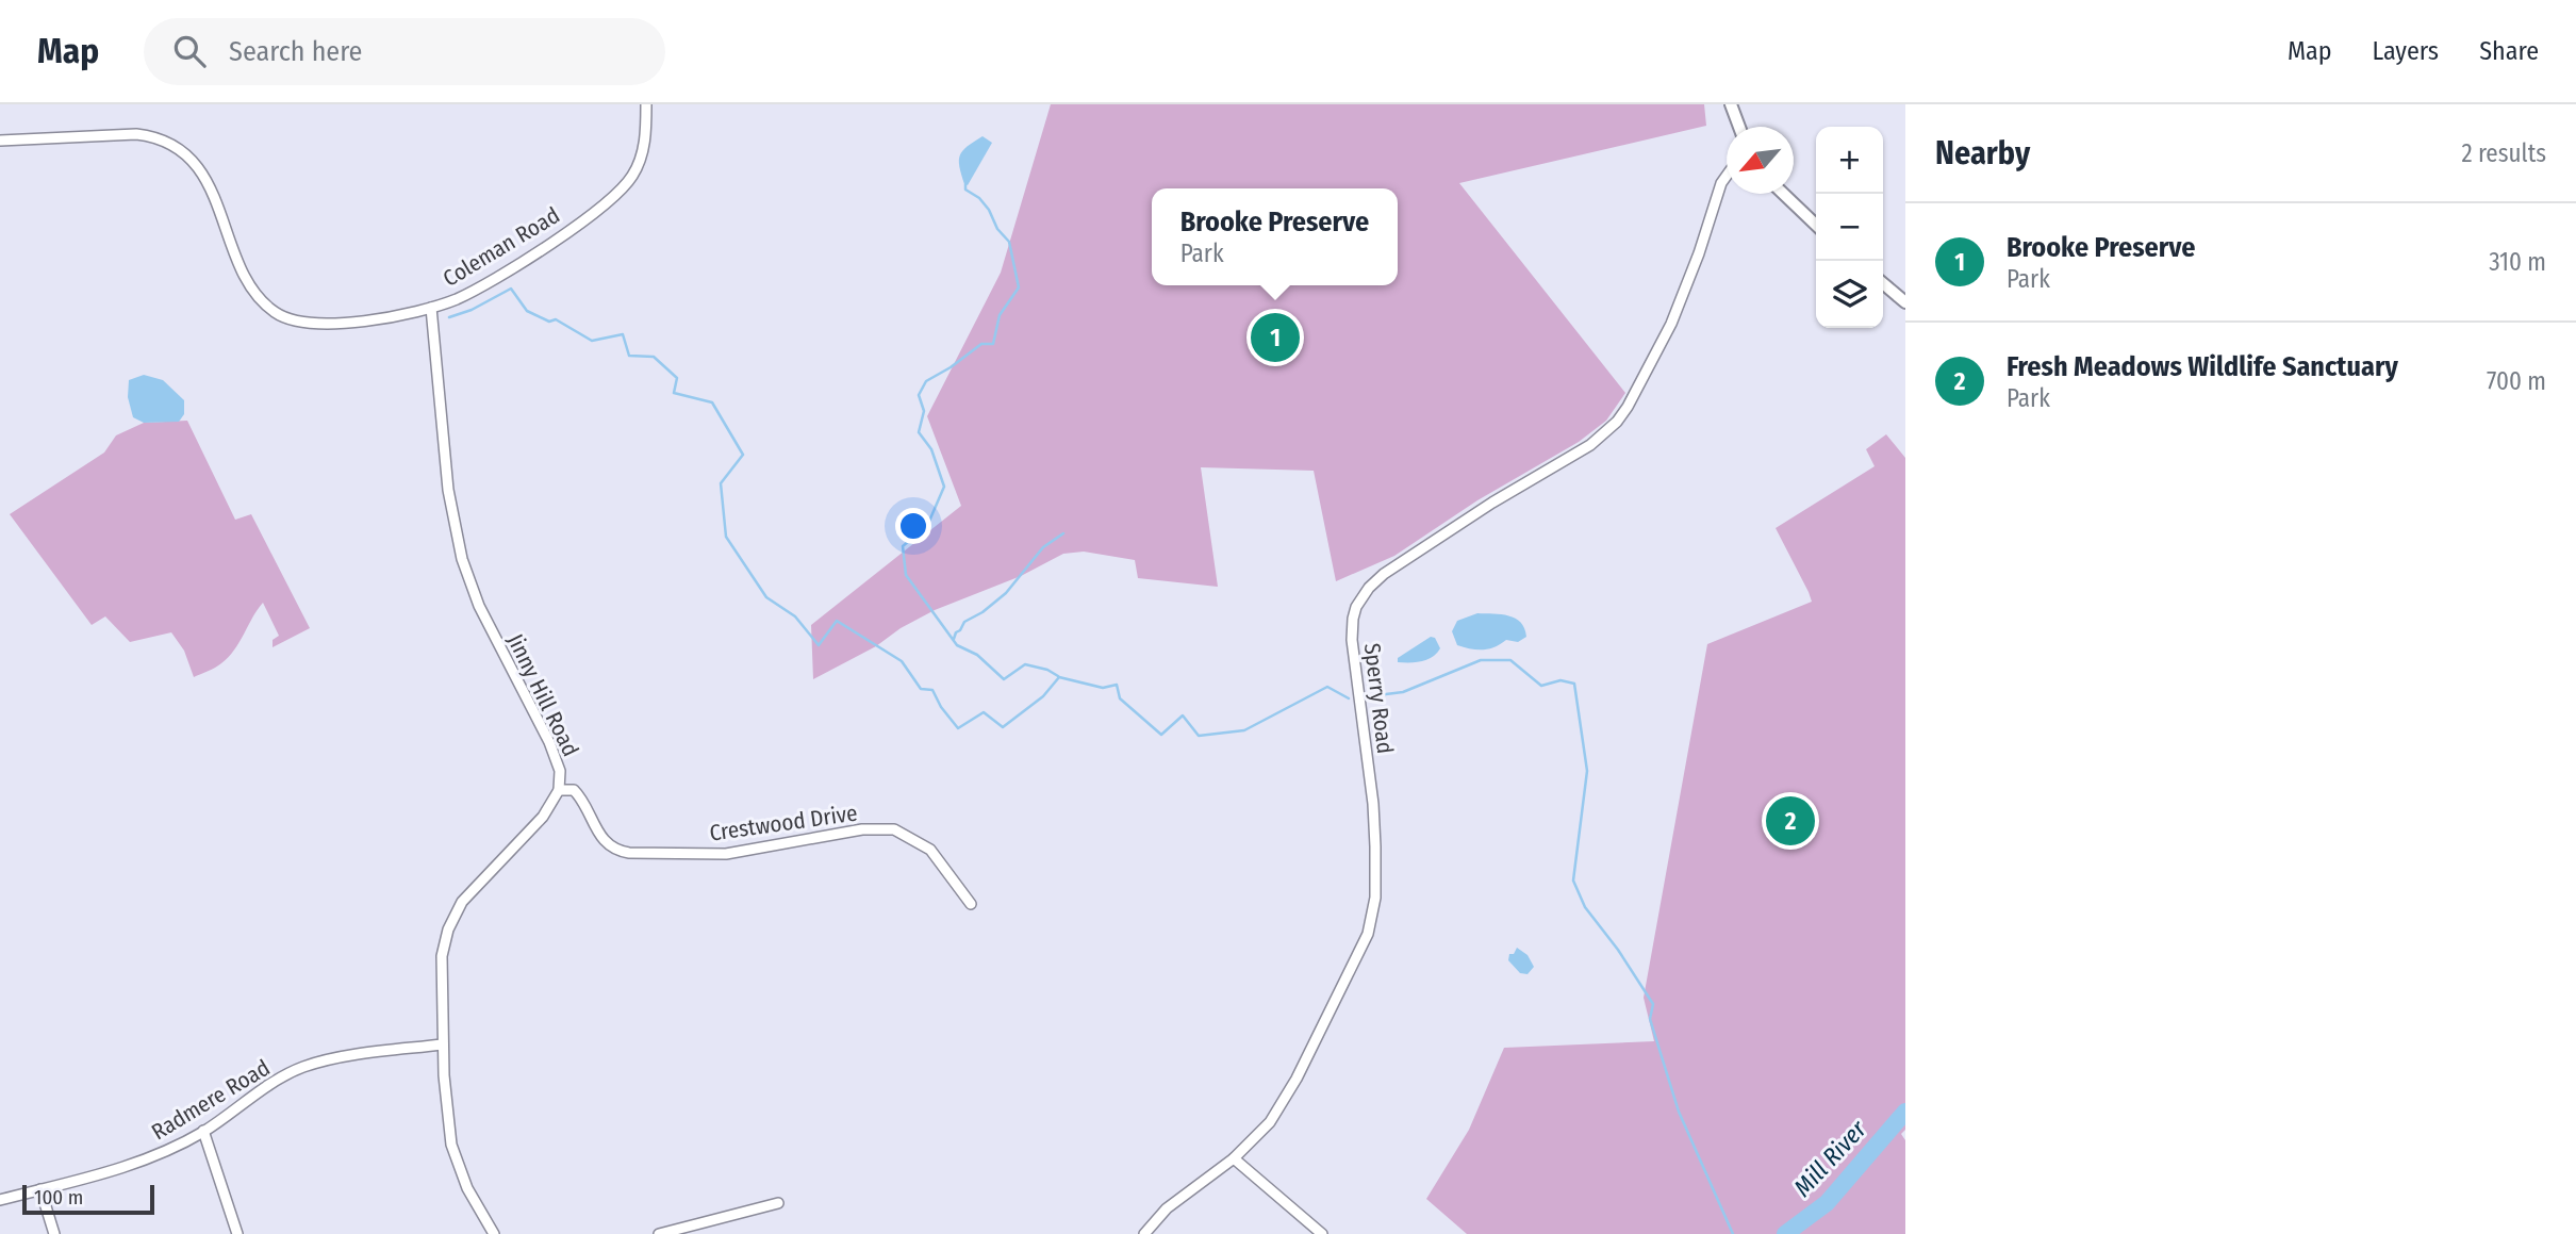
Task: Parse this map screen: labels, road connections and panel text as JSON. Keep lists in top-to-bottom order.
{
  "streets": {
    "street": [
      "Coleman Road",
      "Jinny Hill Road",
      "Sperry Road",
      "Crestwood Drive",
      "Radmere Road"
    ]
  },
  "crossings": [
    ["Coleman Road", "Jinny Hill Road"],
    ["Jinny Hill Road", "Crestwood Drive"],
    ["Jinny Hill Road", "Radmere Road"]
  ],
  "water": ["Mill River"],
  "scale_bar": "100 m",
  "north": "bottom left",
  "page": {
    "header": "Map",
    "search": "Search here",
    "nav": ["Map", "Layers", "Share"],
    "heading": ["Nearby", "2 results"],
    "map_buttons": ["+", "−"],
    "popup": ["Brooke Preserve", "Park"],
    "list": [
      {
        "mark": "1",
        "name": "Brooke Preserve",
        "note": "Park",
        "value": "310 m"
      },
      {
        "mark": "2",
        "name": "Fresh Meadows Wildlife Sanctuary",
        "note": "Park",
        "value": "700 m"
      }
    ],
    "pins": ["1", "2"],
    "scale": "100 m"
  }
}
